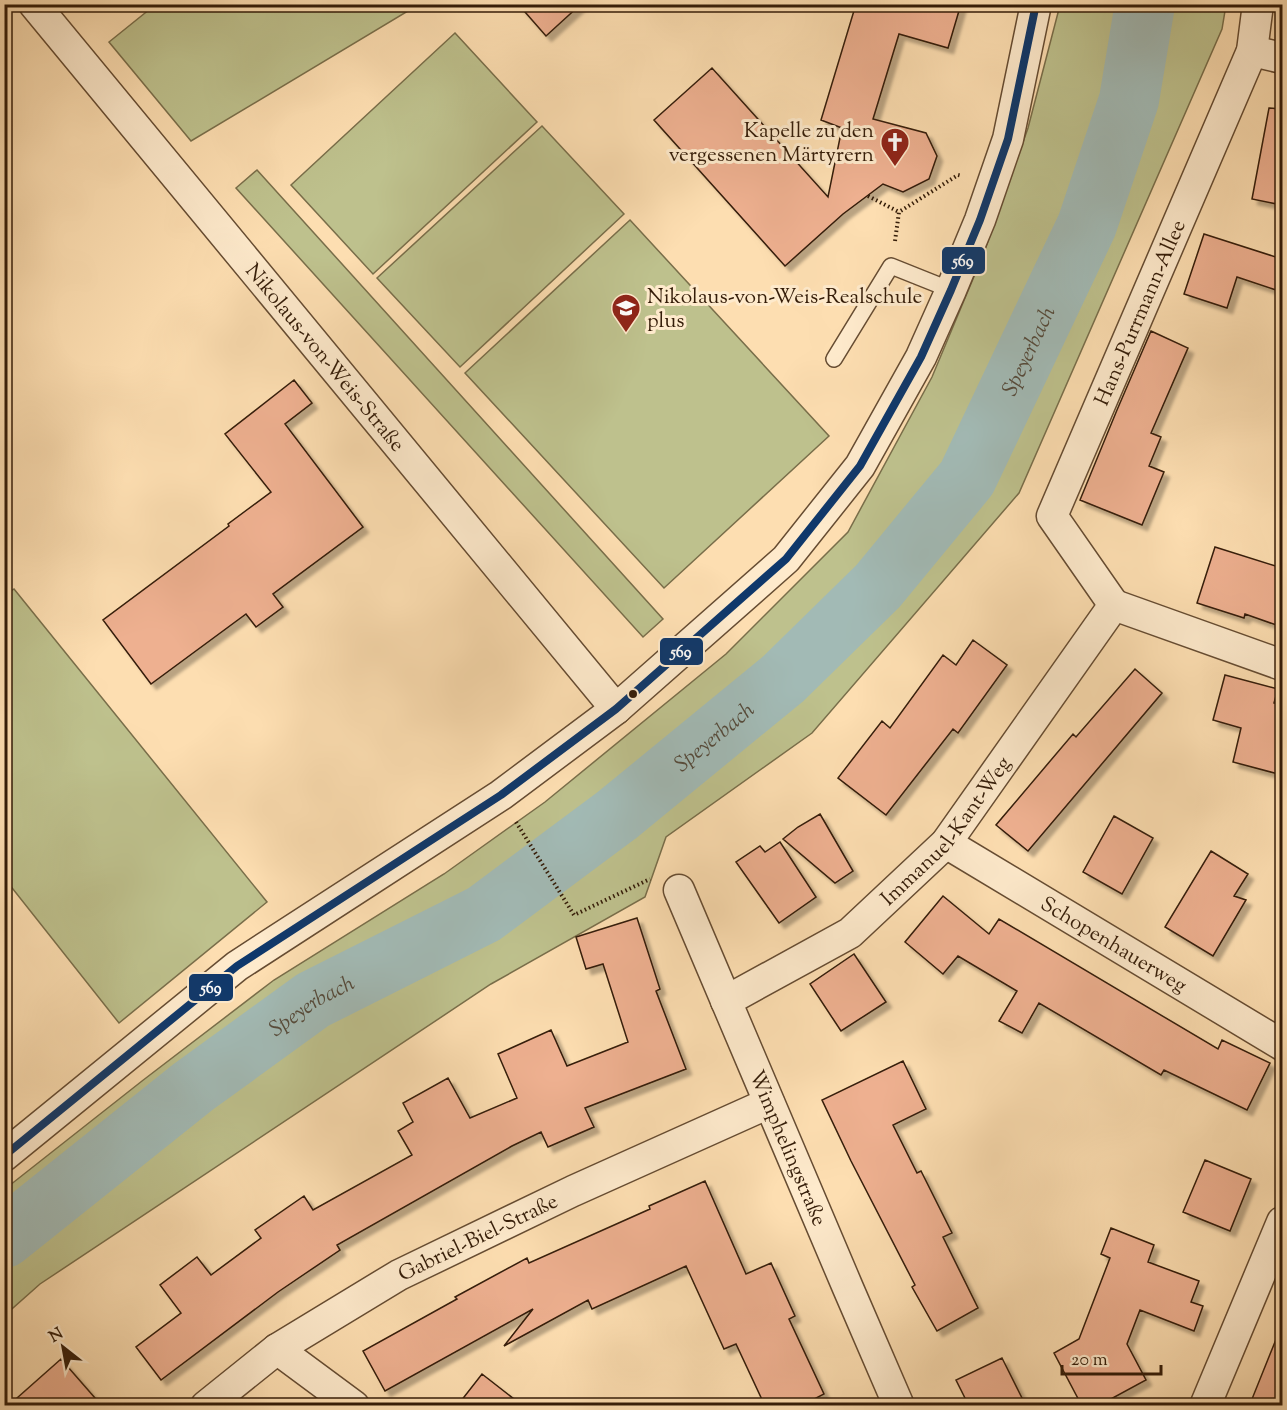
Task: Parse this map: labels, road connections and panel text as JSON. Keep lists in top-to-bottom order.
{
  "streets": {
    "street": [
      "Hans-Purrmann-Allee",
      "Nikolaus-von-Weis-Straße",
      "Immanuel-Kant-Weg",
      "Schopenhauerweg",
      "Wimphelingstraße",
      "Gabriel-Biel-Straße"
    ]
  },
  "crossings": [
    ["Hans-Purrmann-Allee", "Immanuel-Kant-Weg"],
    ["Immanuel-Kant-Weg", "Schopenhauerweg"],
    ["Immanuel-Kant-Weg", "Wimphelingstraße"],
    ["Wimphelingstraße", "Gabriel-Biel-Straße"]
  ],
  "water": ["Speyerbach"],
  "places": {
    "church": ["Kapelle zu den vergessenen Märtyrern"],
    "school or university": ["Nikolaus-von-Weis-Realschule plus"]
  },
  "lines": ["transit line 569"],
  "scale_bar": "20 m",
  "north": "top left"
}
